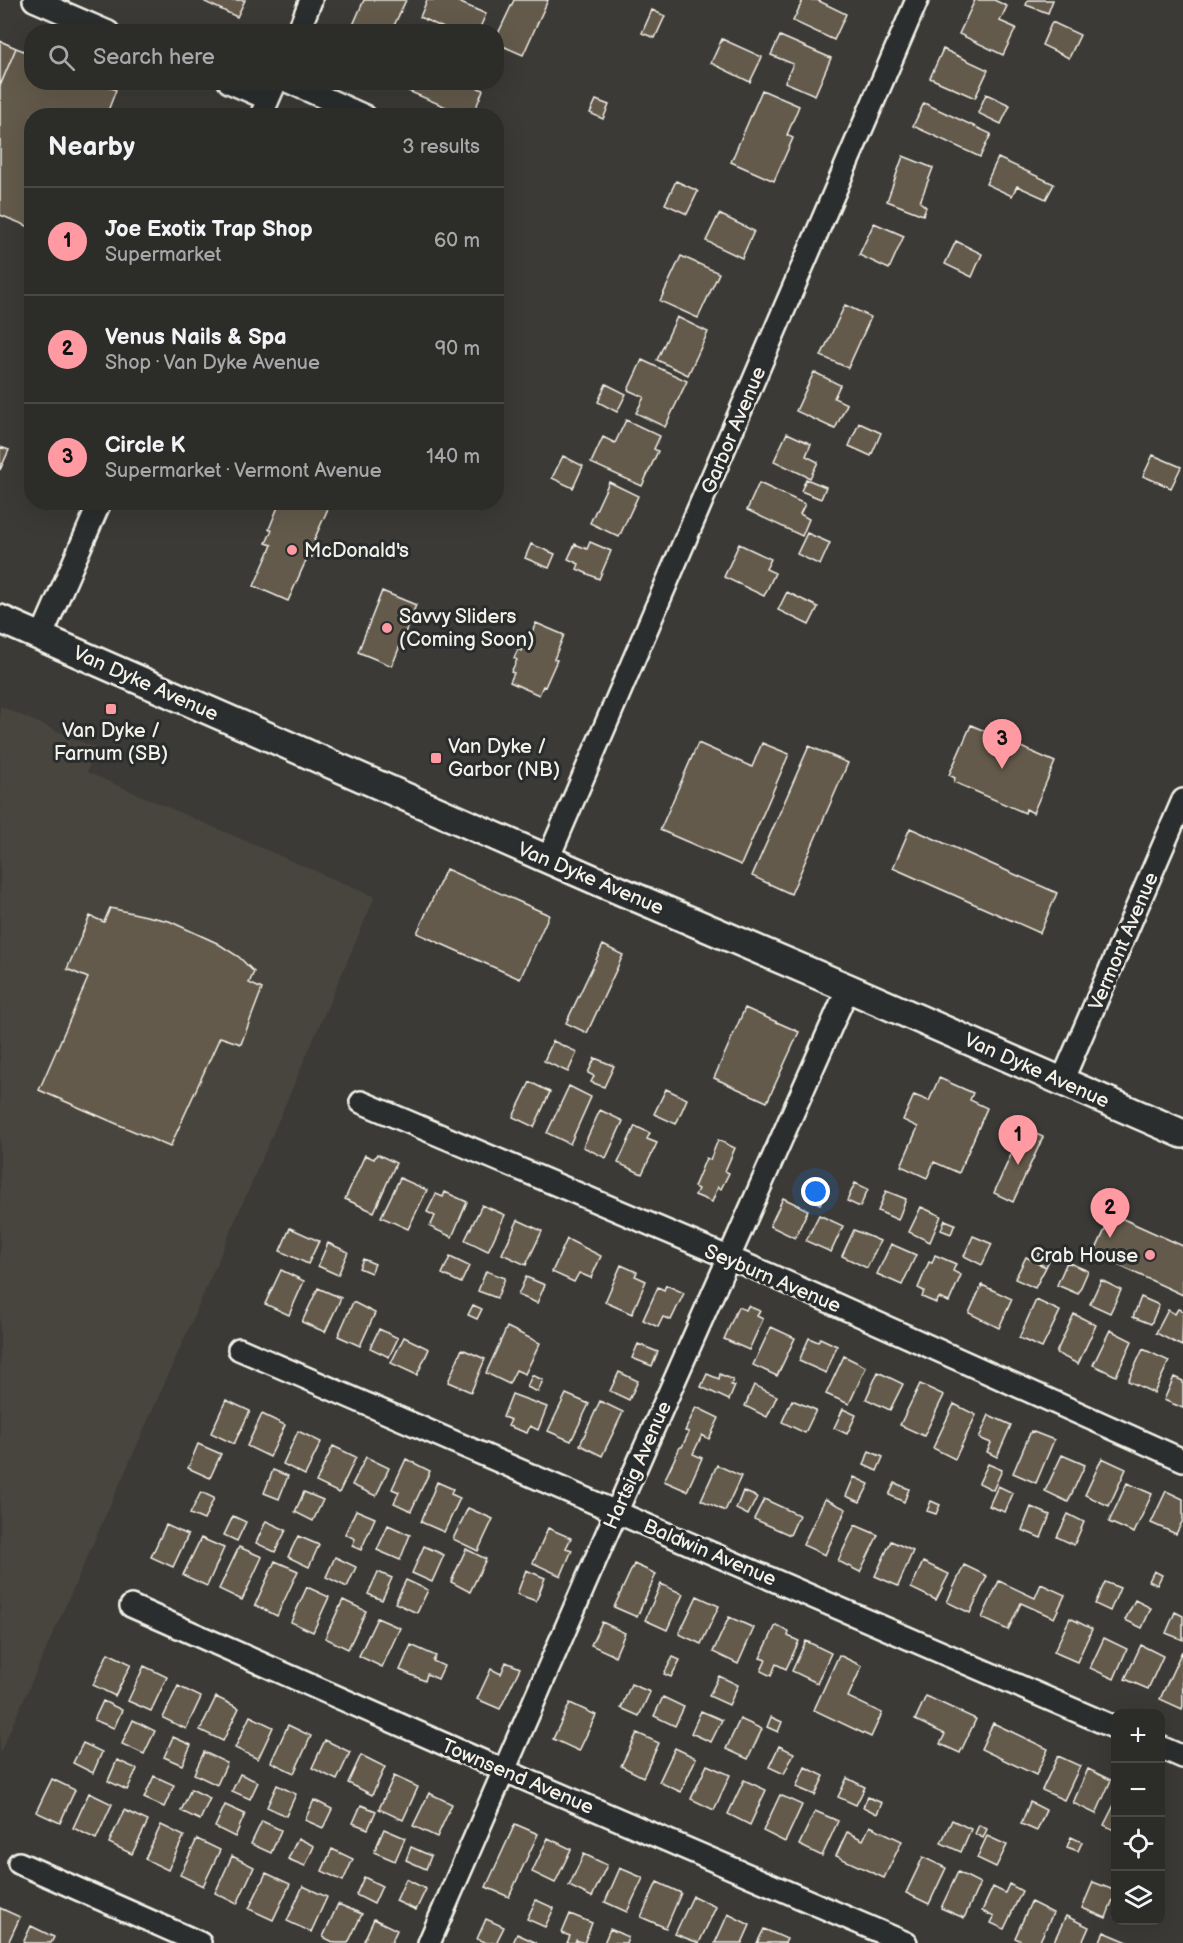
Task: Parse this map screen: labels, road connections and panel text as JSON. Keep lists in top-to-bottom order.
{
  "streets": {
    "main road": ["Van Dyke Avenue"],
    "street": [
      "Garbor Avenue",
      "Vermont Avenue",
      "Seyburn Avenue",
      "Hartsig Avenue",
      "Baldwin Avenue",
      "Townsend Avenue"
    ]
  },
  "crossings": [
    ["Garbor Avenue", "Van Dyke Avenue"],
    ["Van Dyke Avenue", "Vermont Avenue"],
    ["Van Dyke Avenue", "Hartsig Avenue"],
    ["Seyburn Avenue", "Hartsig Avenue"],
    ["Hartsig Avenue", "Baldwin Avenue"],
    ["Hartsig Avenue", "Townsend Avenue"]
  ],
  "places": {
    "other": ["McDonald's", "Savvy Sliders (Coming Soon)", "Crab House"],
    "transit": ["Van Dyke / Farnum (SB)", "Van Dyke / Garbor (NB)"]
  },
  "page": {
    "search": "Search here",
    "heading": ["Nearby", "3 results"],
    "list": [
      {
        "mark": "1",
        "name": "Joe Exotix Trap Shop",
        "note": "Supermarket",
        "value": "60 m"
      },
      {
        "mark": "2",
        "name": "Venus Nails & Spa",
        "note": "Shop · Van Dyke Avenue",
        "value": "90 m"
      },
      {
        "mark": "3",
        "name": "Circle K",
        "note": "Supermarket · Vermont Avenue",
        "value": "140 m"
      }
    ],
    "pins": ["3", "1", "2"],
    "map_buttons": ["+", "−"]
  }
}
